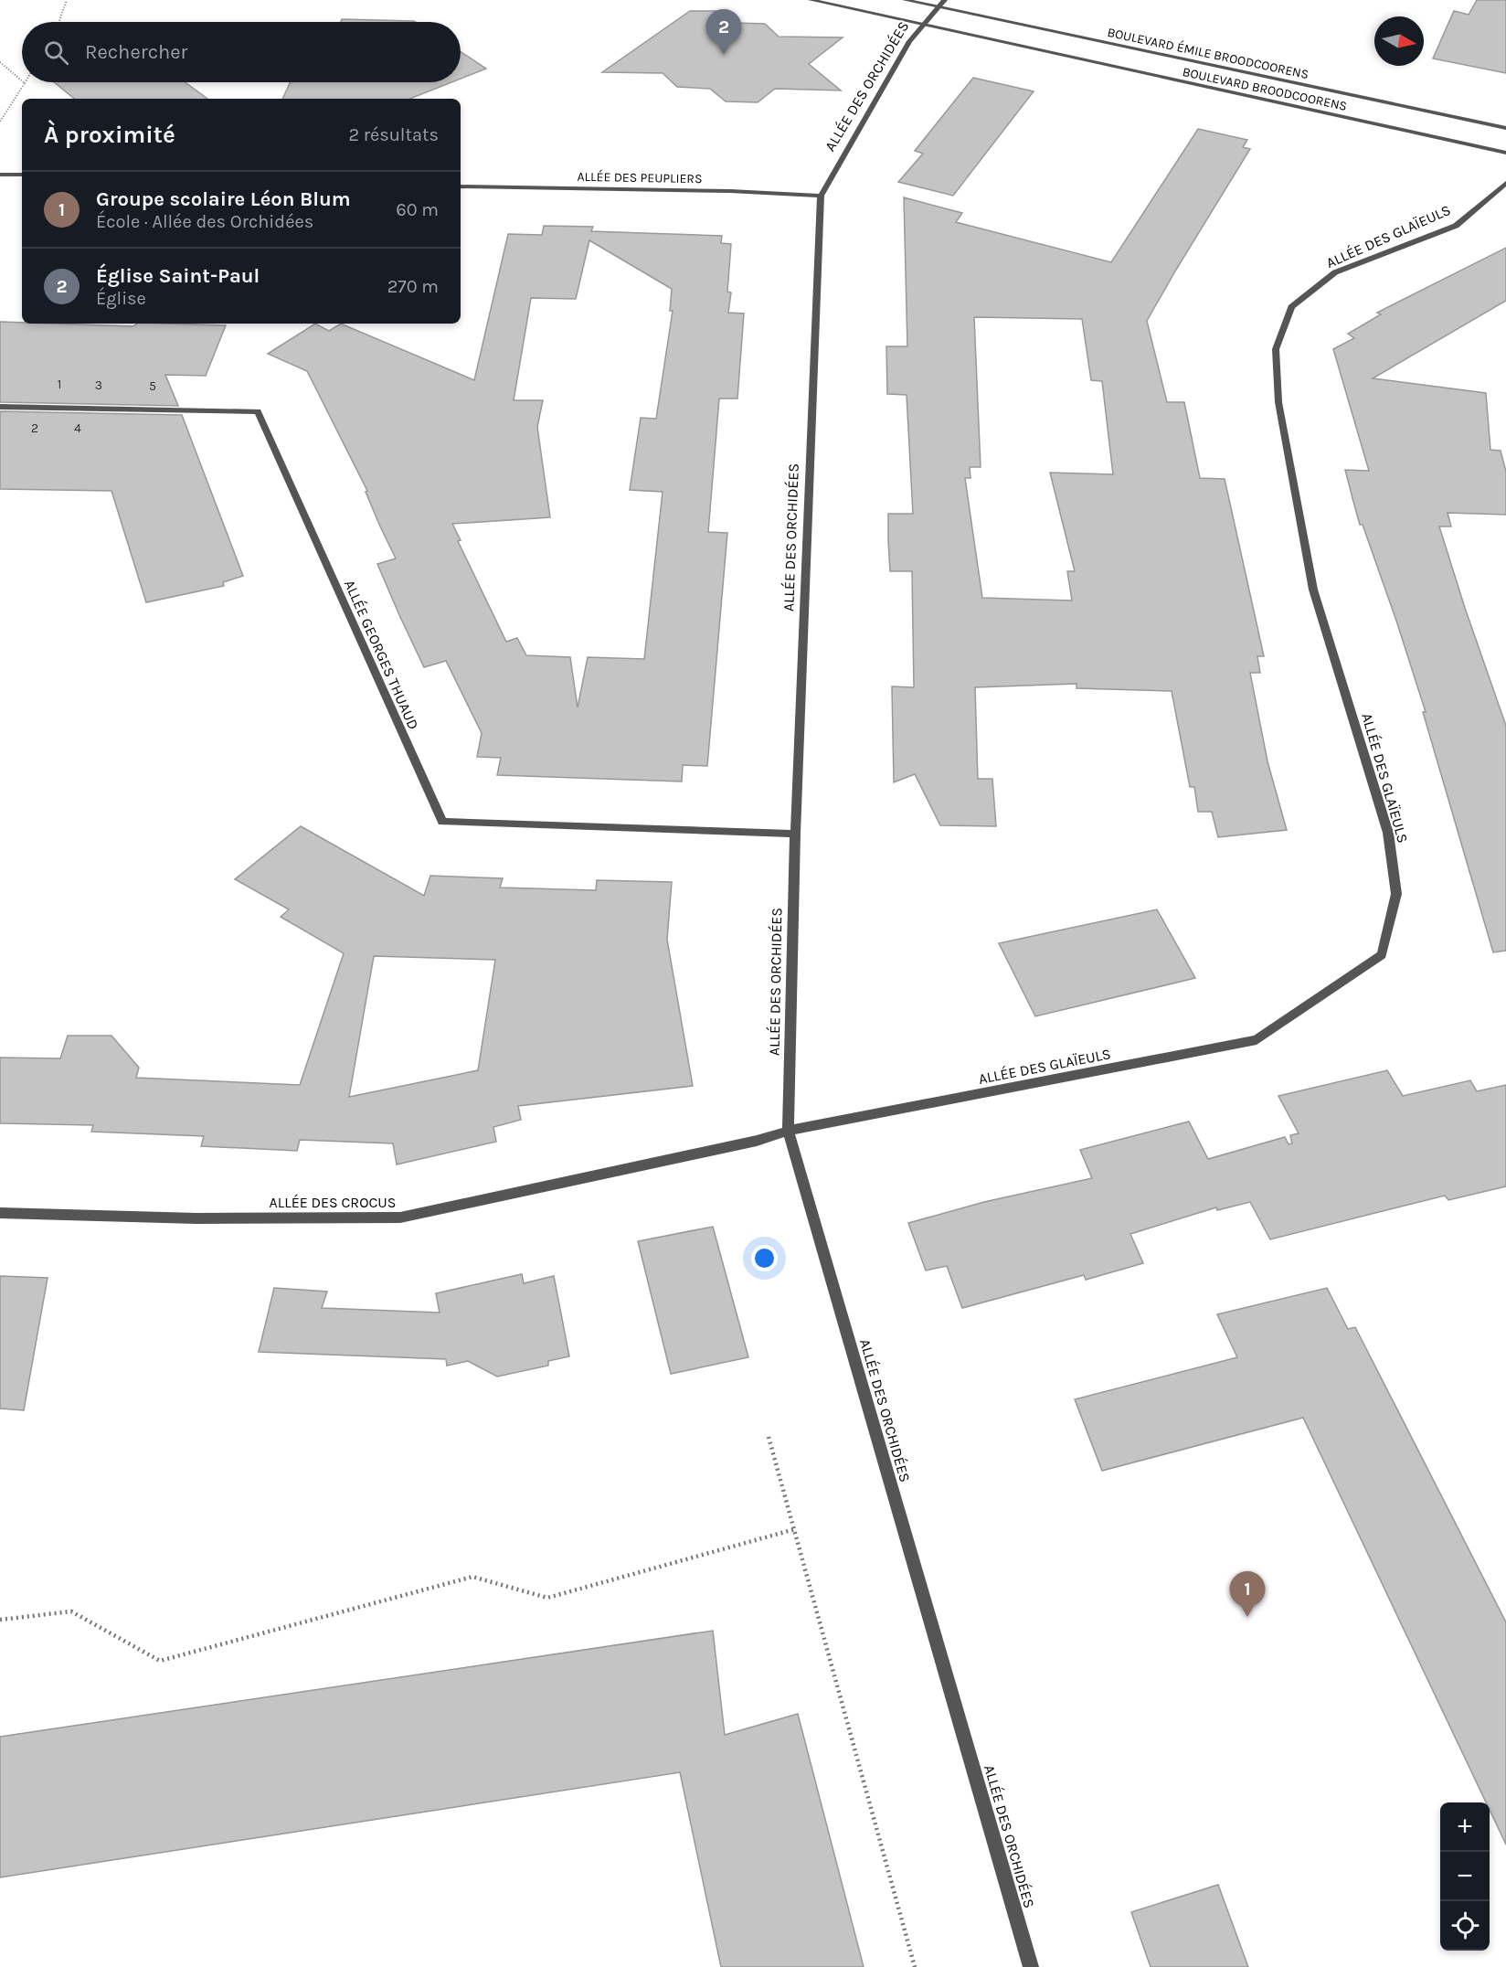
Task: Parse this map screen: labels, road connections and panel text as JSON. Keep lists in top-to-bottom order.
{
  "streets": {
    "street": [
      "BOULEVARD ÉMILE BROODCOORENS",
      "ALLÉE DES ORCHIDÉES",
      "BOULEVARD BROODCOORENS",
      "ALLÉE DES PEUPLIERS",
      "ALLÉE DES GLAÏEULS",
      "ALLÉE GEORGES THUAUD",
      "ALLÉE DES CROCUS"
    ]
  },
  "crossings": [
    ["BOULEVARD ÉMILE BROODCOORENS", "ALLÉE DES ORCHIDÉES"],
    ["ALLÉE DES ORCHIDÉES", "BOULEVARD BROODCOORENS"],
    ["ALLÉE DES ORCHIDÉES", "ALLÉE DES PEUPLIERS"],
    ["ALLÉE DES ORCHIDÉES", "ALLÉE DES GLAÏEULS"],
    ["ALLÉE DES ORCHIDÉES", "ALLÉE GEORGES THUAUD"],
    ["ALLÉE DES ORCHIDÉES", "ALLÉE DES CROCUS"],
    ["ALLÉE DES GLAÏEULS", "ALLÉE DES CROCUS"]
  ],
  "house_numbers": [
    "1",
    "3",
    "5",
    "2",
    "4"
  ],
  "north": "right",
  "page": {
    "pins": ["2", "1"],
    "search": "Rechercher",
    "heading": ["À proximité", "2 résultats"],
    "list": [
      {
        "mark": "1",
        "name": "Groupe scolaire Léon Blum",
        "note": "École · Allée des Orchidées",
        "value": "60 m"
      },
      {
        "mark": "2",
        "name": "Église Saint-Paul",
        "note": "Église",
        "value": "270 m"
      }
    ],
    "map_buttons": ["+", "−"]
  }
}
